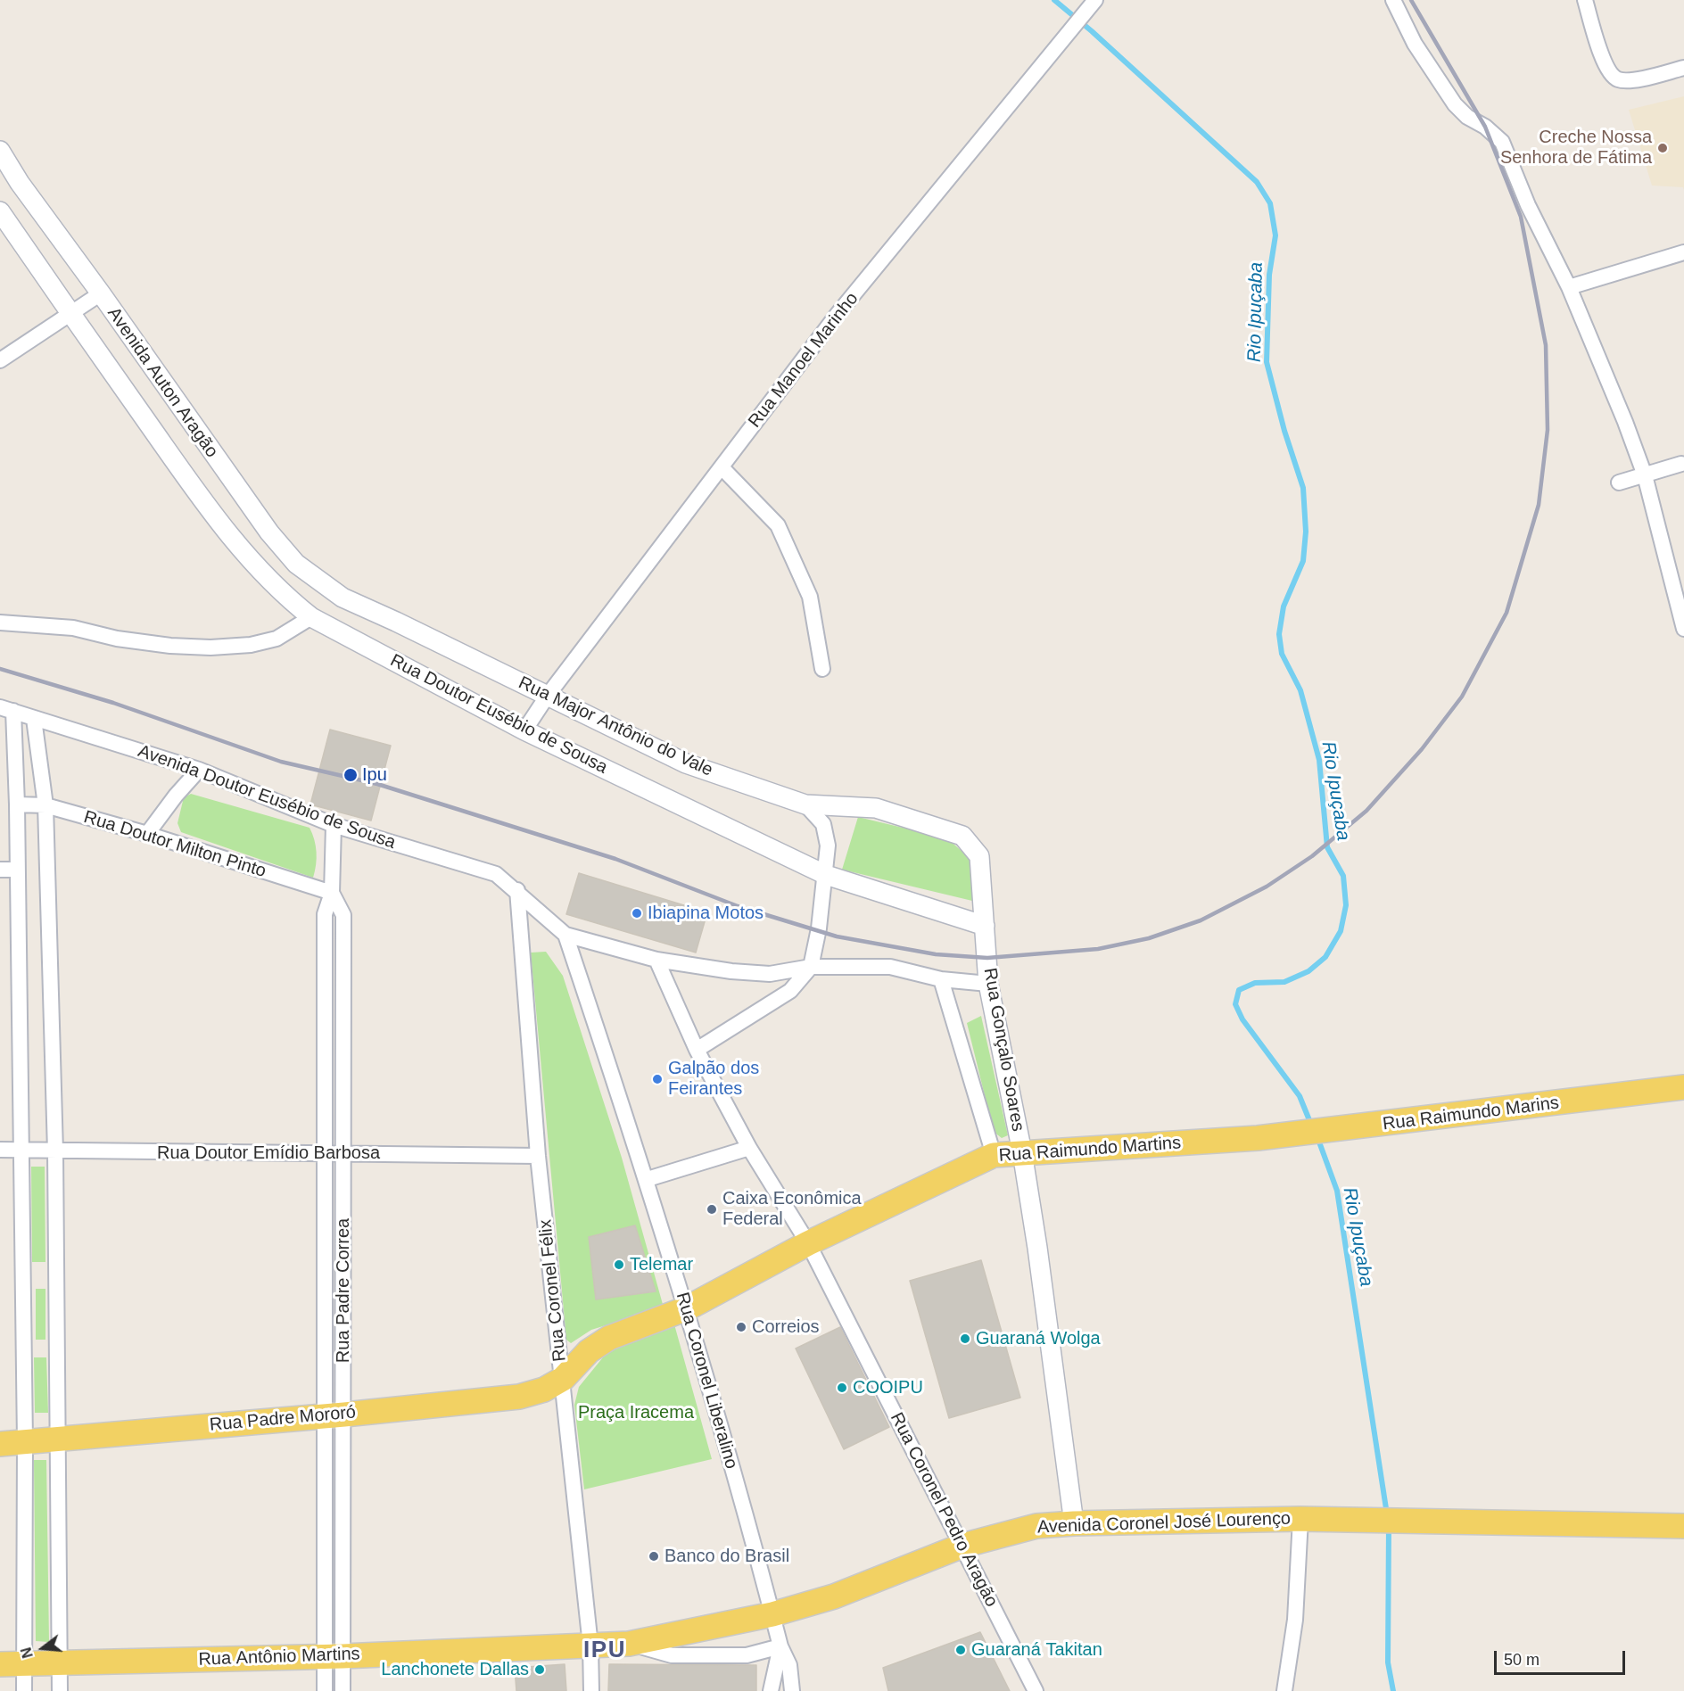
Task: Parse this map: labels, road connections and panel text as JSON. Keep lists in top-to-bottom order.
{
  "streets": {
    "main road": [
      "Rua Raimundo Marins",
      "Rua Raimundo Martins",
      "Rua Padre Mororó",
      "Avenida Coronel José Lourenço",
      "Rua Antônio Martins"
    ],
    "street": [
      "Rua Manoel Marinho",
      "Avenida Auton Aragão",
      "Rua Doutor Eusébio de Sousa",
      "Rua Major Antônio do Vale",
      "Avenida Doutor Eusébio de Sousa",
      "Rua Doutor Milton Pinto",
      "Rua Gonçalo Soares",
      "Rua Doutor Emídio Barbosa",
      "Rua Padre Correa",
      "Rua Coronel Félix",
      "Rua Coronel Liberalino",
      "Rua Coronel Pedro Aragão"
    ]
  },
  "crossings": [
    ["Rua Manoel Marinho", "Rua Doutor Eusébio de Sousa"],
    ["Rua Manoel Marinho", "Rua Major Antônio do Vale"],
    ["Avenida Auton Aragão", "Rua Doutor Eusébio de Sousa"],
    ["Avenida Auton Aragão", "Rua Major Antônio do Vale"],
    ["Rua Doutor Eusébio de Sousa", "Rua Major Antônio do Vale"],
    ["Rua Doutor Eusébio de Sousa", "Rua Gonçalo Soares"],
    ["Rua Major Antônio do Vale", "Rua Gonçalo Soares"],
    ["Avenida Doutor Eusébio de Sousa", "Rua Gonçalo Soares"],
    ["Avenida Doutor Eusébio de Sousa", "Rua Padre Correa"],
    ["Avenida Doutor Eusébio de Sousa", "Rua Coronel Félix"],
    ["Avenida Doutor Eusébio de Sousa", "Rua Coronel Liberalino"],
    ["Avenida Doutor Eusébio de Sousa", "Rua Coronel Pedro Aragão"],
    ["Rua Doutor Milton Pinto", "Rua Padre Correa"],
    ["Rua Gonçalo Soares", "Rua Raimundo Martins"],
    ["Rua Gonçalo Soares", "Avenida Coronel José Lourenço"],
    ["Rua Raimundo Marins", "Rua Raimundo Martins"],
    ["Rua Raimundo Martins", "Rua Coronel Félix"],
    ["Rua Raimundo Martins", "Rua Coronel Liberalino"],
    ["Rua Raimundo Martins", "Rua Padre Mororó"],
    ["Rua Raimundo Martins", "Rua Coronel Pedro Aragão"],
    ["Rua Doutor Emídio Barbosa", "Rua Padre Correa"],
    ["Rua Doutor Emídio Barbosa", "Rua Coronel Félix"],
    ["Rua Padre Correa", "Rua Padre Mororó"],
    ["Rua Padre Correa", "Rua Antônio Martins"],
    ["Rua Coronel Félix", "Rua Padre Mororó"],
    ["Rua Coronel Félix", "Avenida Coronel José Lourenço"],
    ["Rua Coronel Félix", "Rua Antônio Martins"],
    ["Rua Coronel Liberalino", "Avenida Coronel José Lourenço"],
    ["Rua Coronel Pedro Aragão", "Avenida Coronel José Lourenço"],
    ["Avenida Coronel José Lourenço", "Rua Antônio Martins"]
  ],
  "districts": ["IPU"],
  "water": ["Rio Ipuçaba"],
  "parks": ["Praça Iracema"],
  "places": [
    "Creche Nossa Senhora de Fátima",
    "Ipu",
    "Ibiapina Motos",
    "Galpão dos Feirantes",
    "Caixa Econômica Federal",
    "Telemar",
    "Correios",
    "Guaraná Wolga",
    "COOIPU",
    "Banco do Brasil",
    "Guaraná Takitan",
    "Lanchonete Dallas"
  ],
  "scale_bar": "50 m",
  "north": "left"
}
